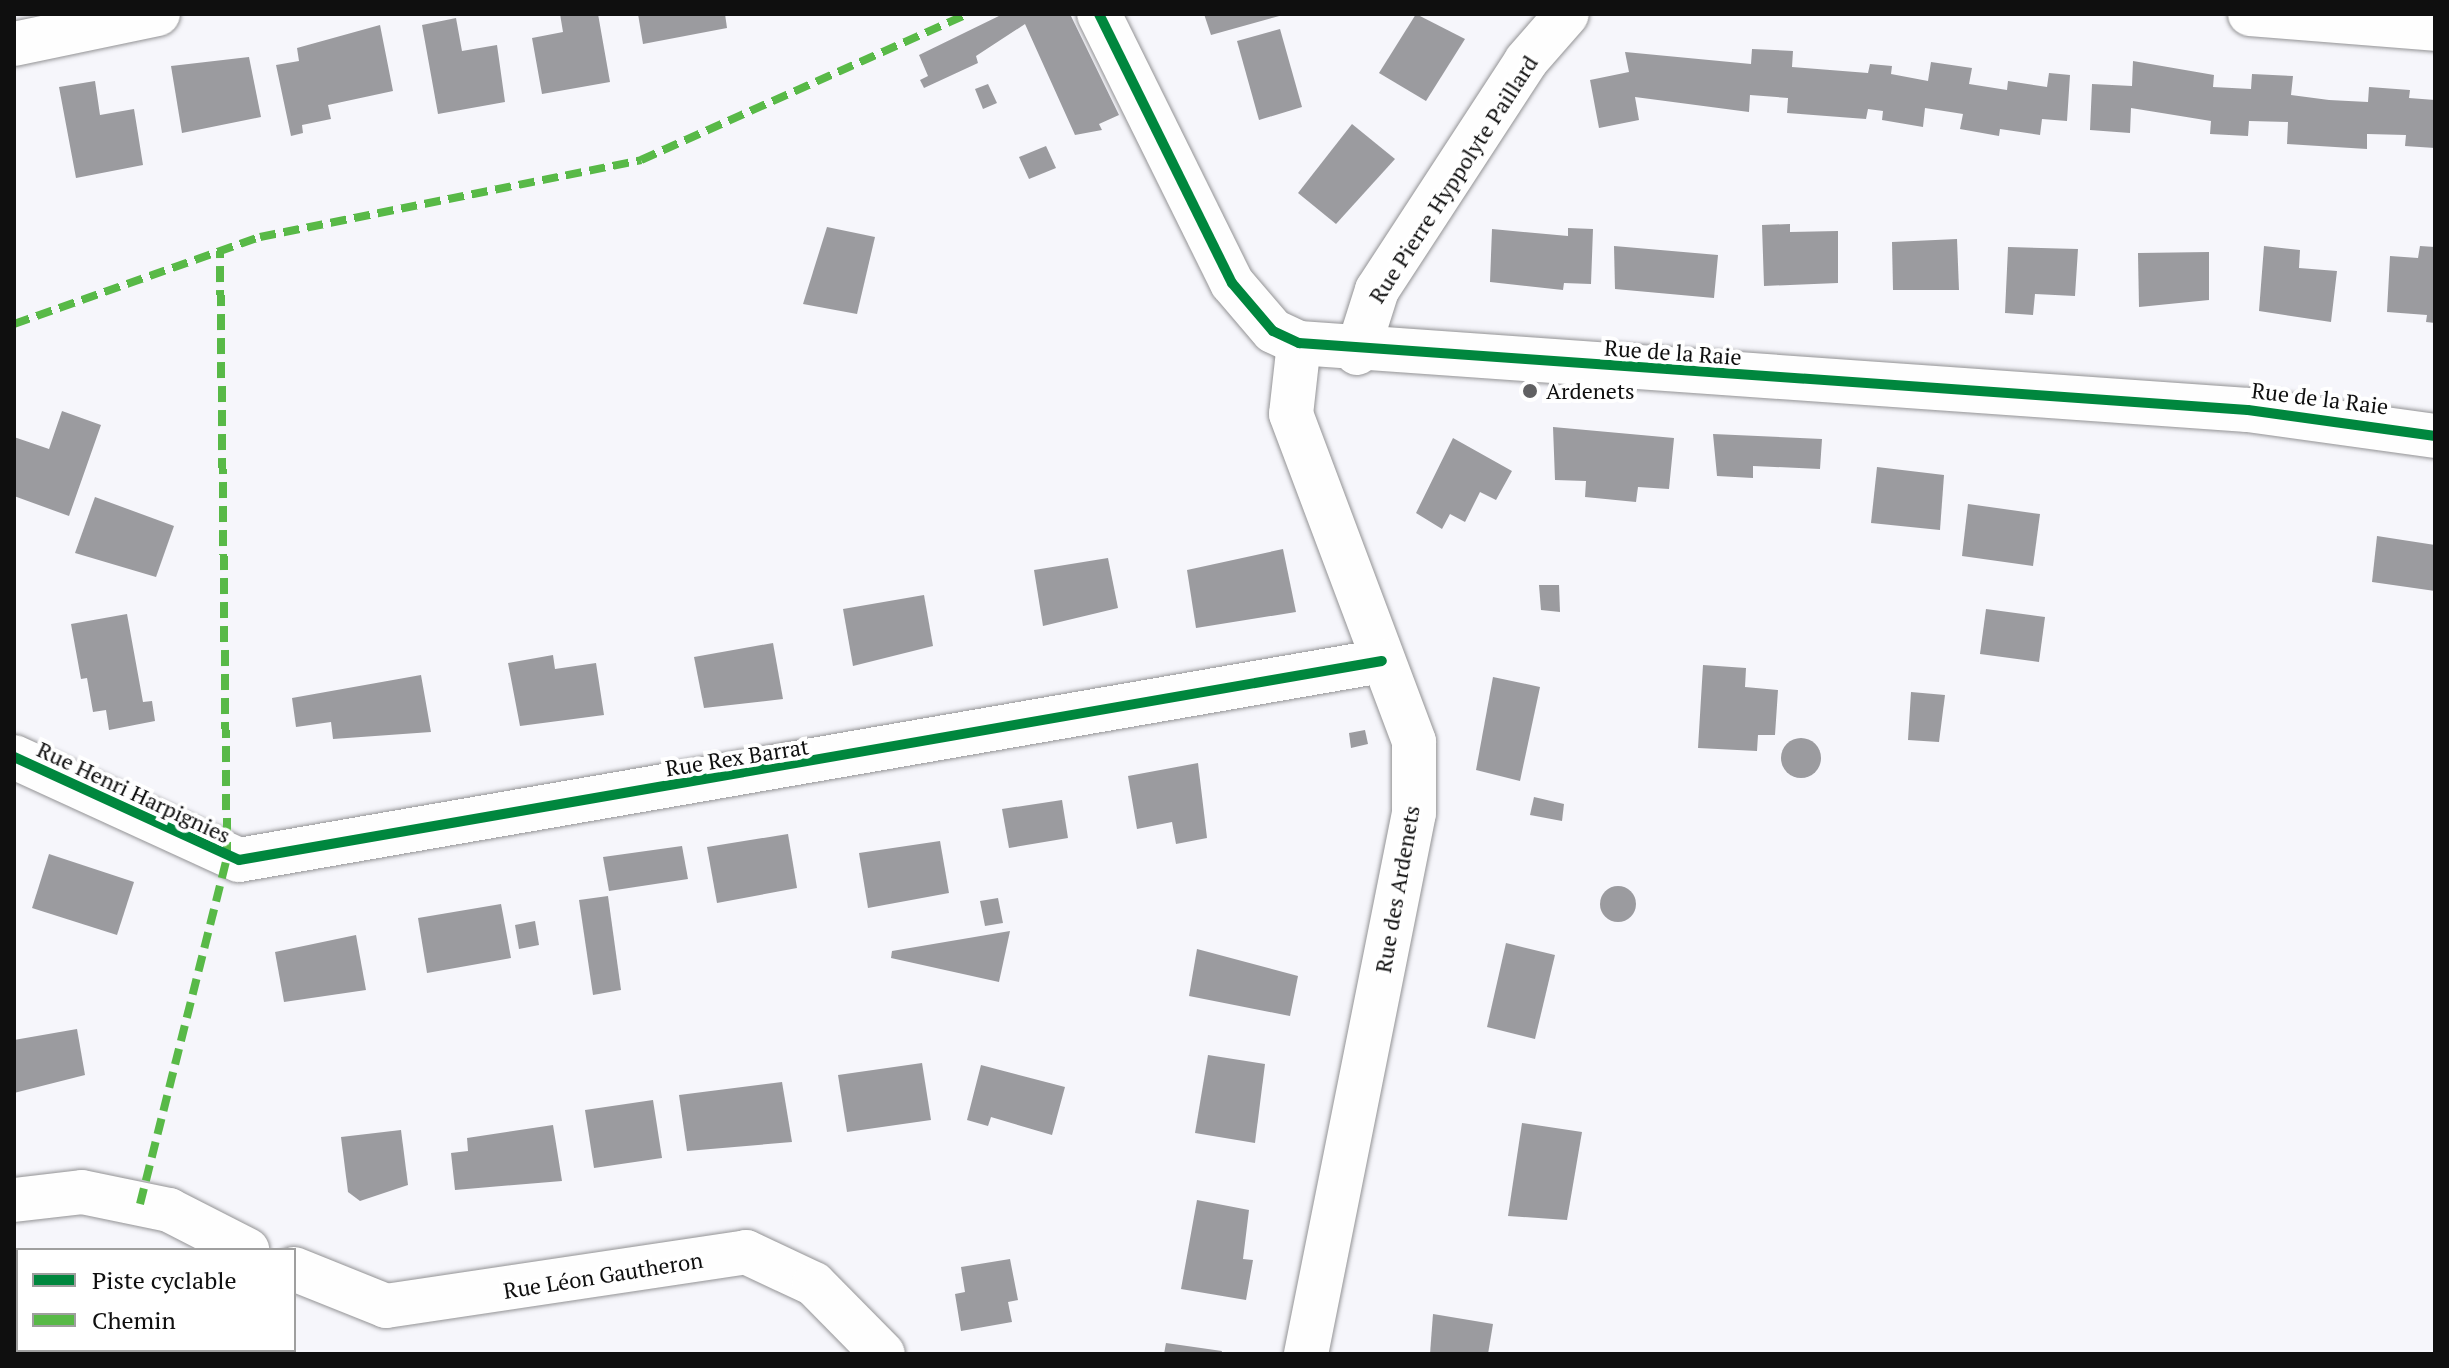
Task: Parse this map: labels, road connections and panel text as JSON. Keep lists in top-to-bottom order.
{
  "streets": {
    "street": [
      "Rue Pierre Hyppolyte Paillard",
      "Rue de la Raie",
      "Rue Rex Barrat",
      "Rue Henri Harpignies",
      "Rue des Ardenets",
      "Rue Léon Gautheron"
    ]
  },
  "crossings": [
    ["Rue Pierre Hyppolyte Paillard", "Rue de la Raie"],
    ["Rue de la Raie", "Rue des Ardenets"],
    ["Rue Rex Barrat", "Rue Henri Harpignies"],
    ["Rue Rex Barrat", "Rue des Ardenets"]
  ],
  "places": ["Ardenets"],
  "legend": ["Piste cyclable", "Chemin"]
}
